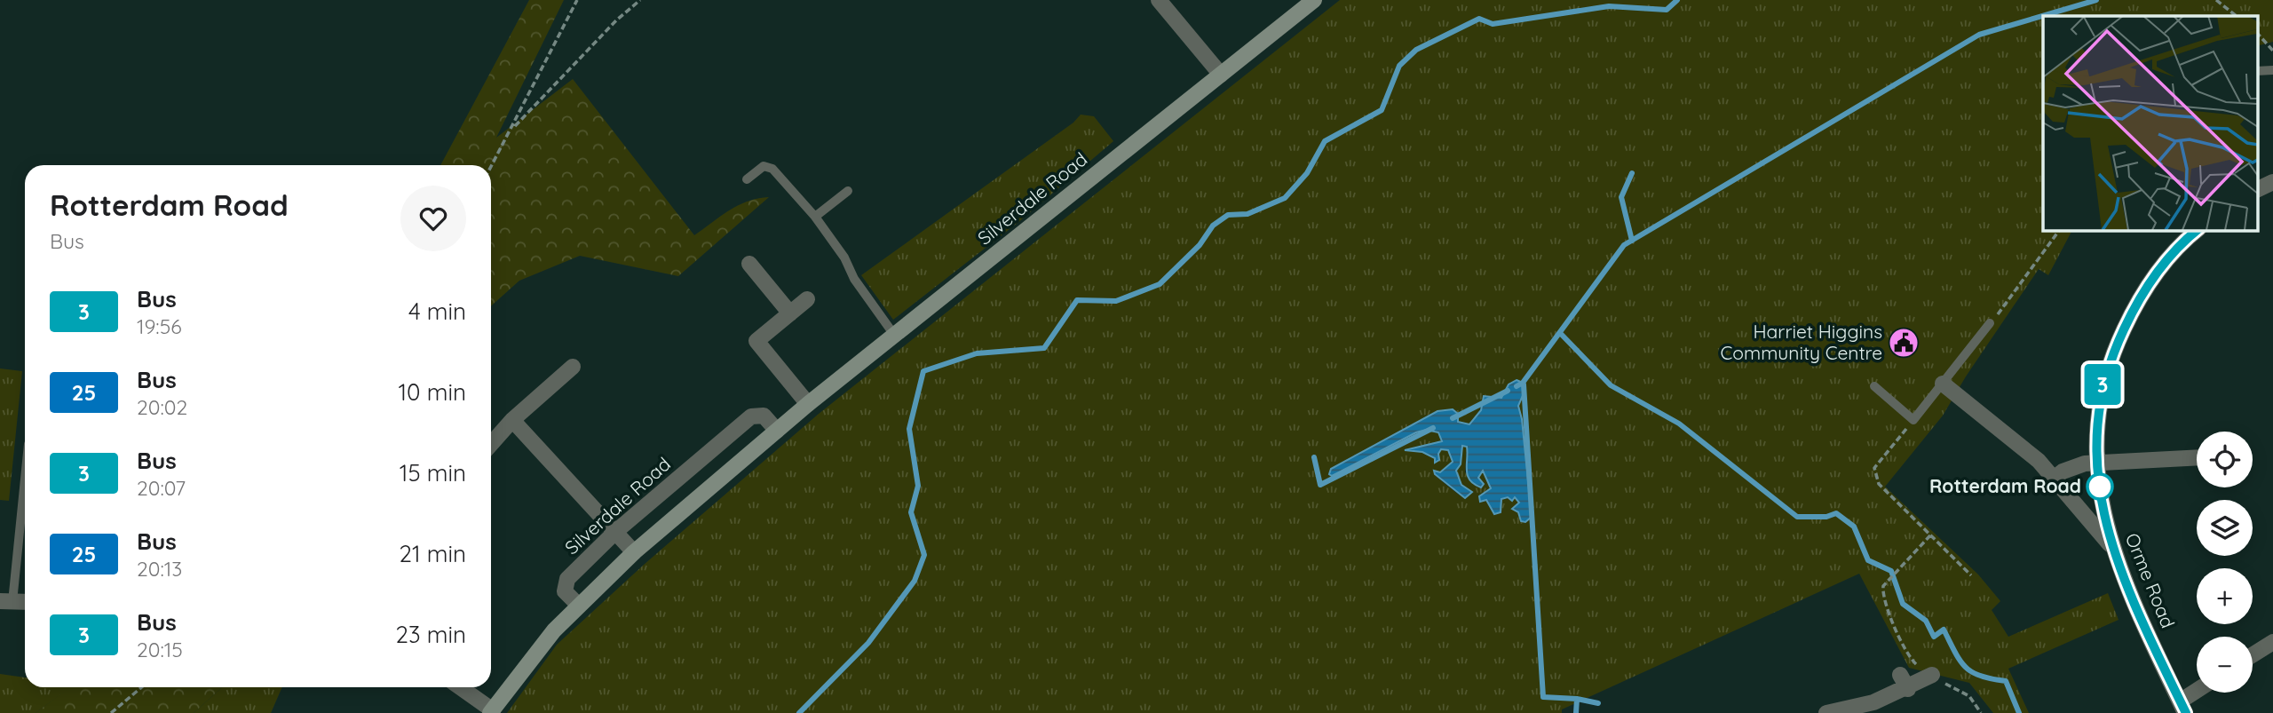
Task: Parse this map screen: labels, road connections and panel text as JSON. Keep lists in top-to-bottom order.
{
  "streets": {
    "main road": ["Silverdale Road"],
    "street": ["Orme Road"]
  },
  "places": {
    "public building": ["Harriet Higgins Community Centre"],
    "other": ["Rotterdam Road"]
  },
  "lines": ["bus line 3"],
  "page": {
    "on_map": "3",
    "heading": ["Rotterdam Road", "Bus"],
    "list": [
      {
        "mark": "3",
        "name": "Bus",
        "note": "19:56",
        "value": "4 min"
      },
      {
        "mark": "25",
        "name": "Bus",
        "note": "20:02",
        "value": "10 min"
      },
      {
        "mark": "3",
        "name": "Bus",
        "note": "20:07",
        "value": "15 min"
      },
      {
        "mark": "25",
        "name": "Bus",
        "note": "20:13",
        "value": "21 min"
      },
      {
        "mark": "3",
        "name": "Bus",
        "note": "20:15",
        "value": "23 min"
      }
    ],
    "map_buttons": ["+", "−"]
  }
}
